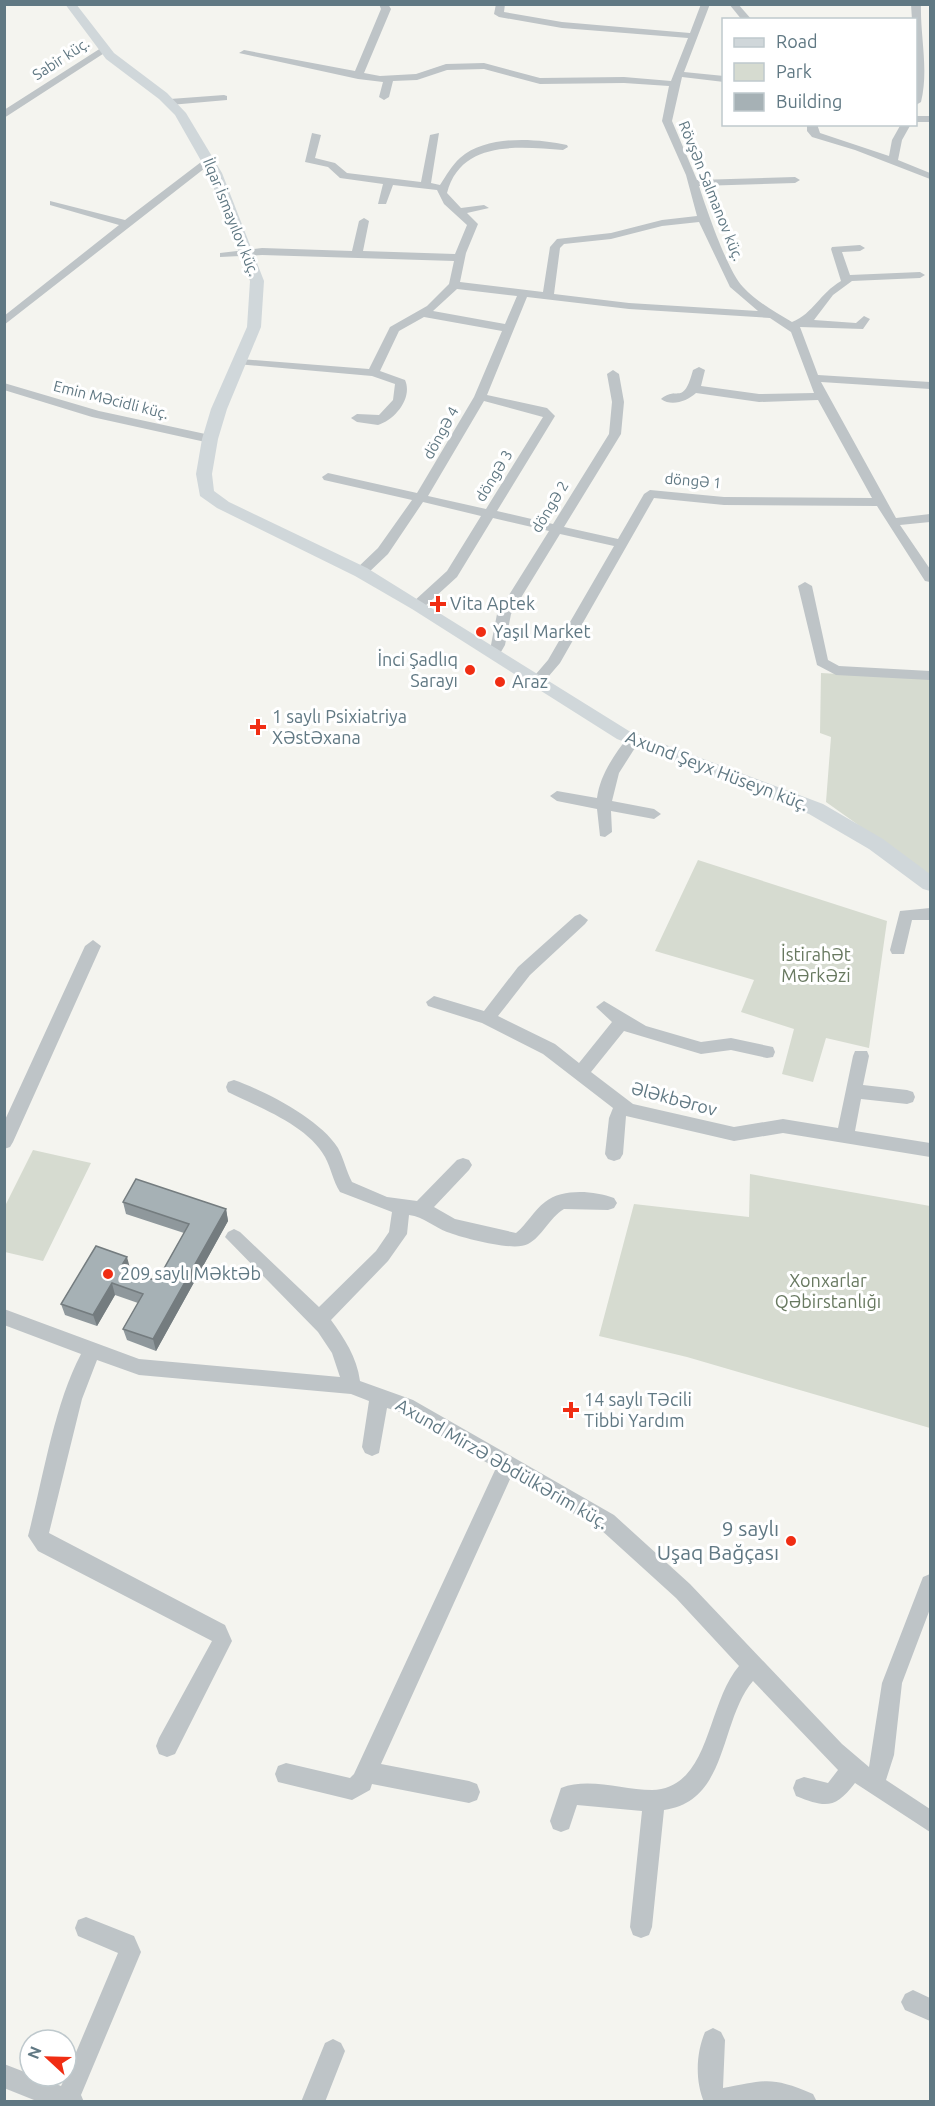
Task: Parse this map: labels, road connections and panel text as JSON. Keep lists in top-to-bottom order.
{
  "streets": {
    "main road": ["İlqar İsmayılov küç.", "Axund Şeyx Hüseyn küç."],
    "street": [
      "Sabir küç.",
      "Rövşən Salmanov küç.",
      "Emin Məcidli küç.",
      "döngə 4",
      "döngə 3",
      "döngə 1",
      "döngə 2",
      "Ələkbərov",
      "Axund Mirzə Əbdülkərim küç."
    ]
  },
  "crossings": [
    ["Sabir küç.", "İlqar İsmayılov küç."],
    ["İlqar İsmayılov küç.", "Emin Məcidli küç."],
    ["İlqar İsmayılov küç.", "Axund Şeyx Hüseyn küç."],
    ["Emin Məcidli küç.", "Axund Şeyx Hüseyn küç."],
    ["döngə 4", "döngə 3"],
    ["döngə 4", "Axund Şeyx Hüseyn küç."],
    ["döngə 3", "Axund Şeyx Hüseyn küç."],
    ["döngə 1", "Axund Şeyx Hüseyn küç."],
    ["döngə 2", "Axund Şeyx Hüseyn küç."]
  ],
  "parks": ["İstirahət Mərkəzi", "Xonxarlar Qəbirstanlığı"],
  "places": {
    "health": ["Vita Aptek", "1 saylı Psixiatriya Xəstəxana", "14 saylı Təcili Tibbi Yardım"],
    "other": [
      "Yaşıl Market",
      "İnci Şadlıq Sarayı",
      "Araz",
      "209 saylı Məktəb",
      "9 saylı Uşaq Bağçası"
    ]
  },
  "legend": ["Road", "Park", "Building"],
  "north": "left"
}
